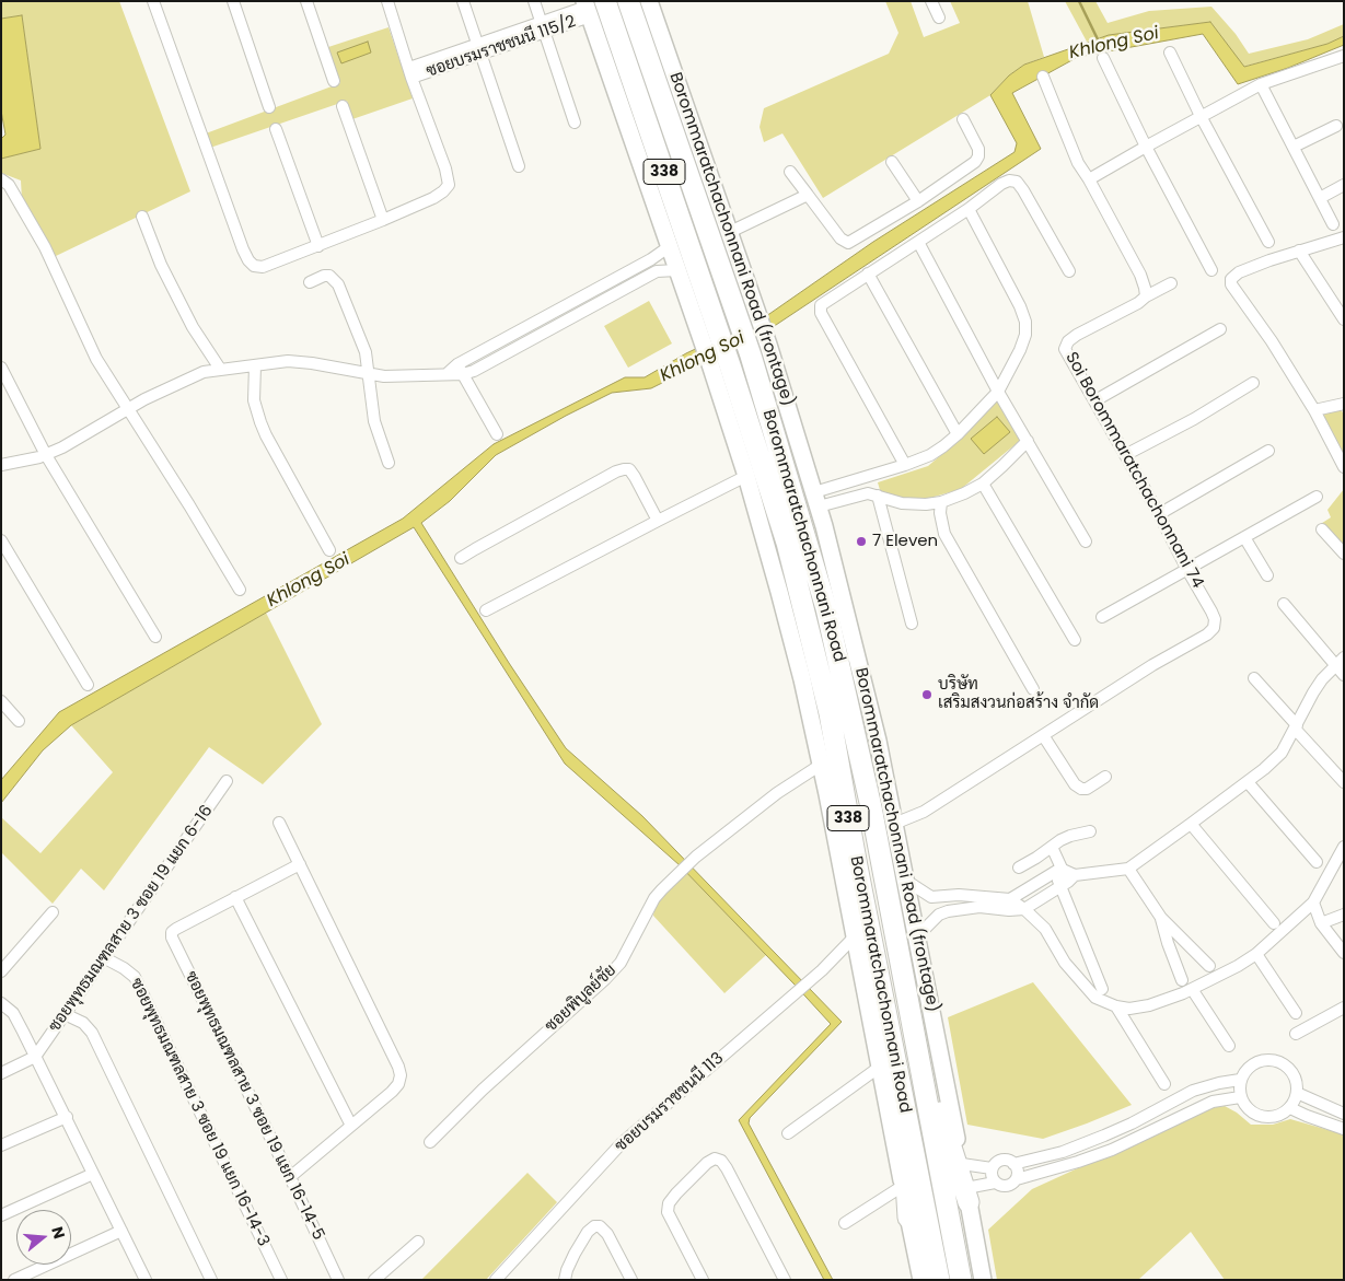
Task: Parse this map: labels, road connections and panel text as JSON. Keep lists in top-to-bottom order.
{
  "streets": {
    "highway": ["338", "Borommaratchachonnani Road"],
    "main road": ["Borommaratchachonnani Road (frontage)"],
    "street": [
      "ซอยบรมราชชนนี 115/2",
      "Soi Borommaratchachonnani 74",
      "ซอยพุทธมณฑลสาย 3 ซอย 19 แยก 6-16",
      "ซอยพิบูลย์ชัย",
      "ซอยบรมราชชนนี 113",
      "ซอยพุทธมณฑลสาย 3 ซอย 19 แยก 16-14-5",
      "ซอยพุทธมณฑลสาย 3 ซอย 19 แยก 16-14-3"
    ]
  },
  "crossings": [
    ["ซอยบรมราชชนนี 115/2", "338"],
    ["ซอยบรมราชชนนี 115/2", "Borommaratchachonnani Road"],
    ["338", "Borommaratchachonnani Road"],
    ["338", "ซอยพิบูลย์ชัย"],
    ["338", "ซอยบรมราชชนนี 113"],
    ["Borommaratchachonnani Road (frontage)", "Soi Borommaratchachonnani 74"],
    ["ซอยพุทธมณฑลสาย 3 ซอย 19 แยก 6-16", "ซอยพุทธมณฑลสาย 3 ซอย 19 แยก 16-14-3"]
  ],
  "water": ["Khlong Soi"],
  "places": ["7 Eleven", "บริษัท เสริมสงวนก่อสร้าง จำกัด"],
  "north": "right"
}
